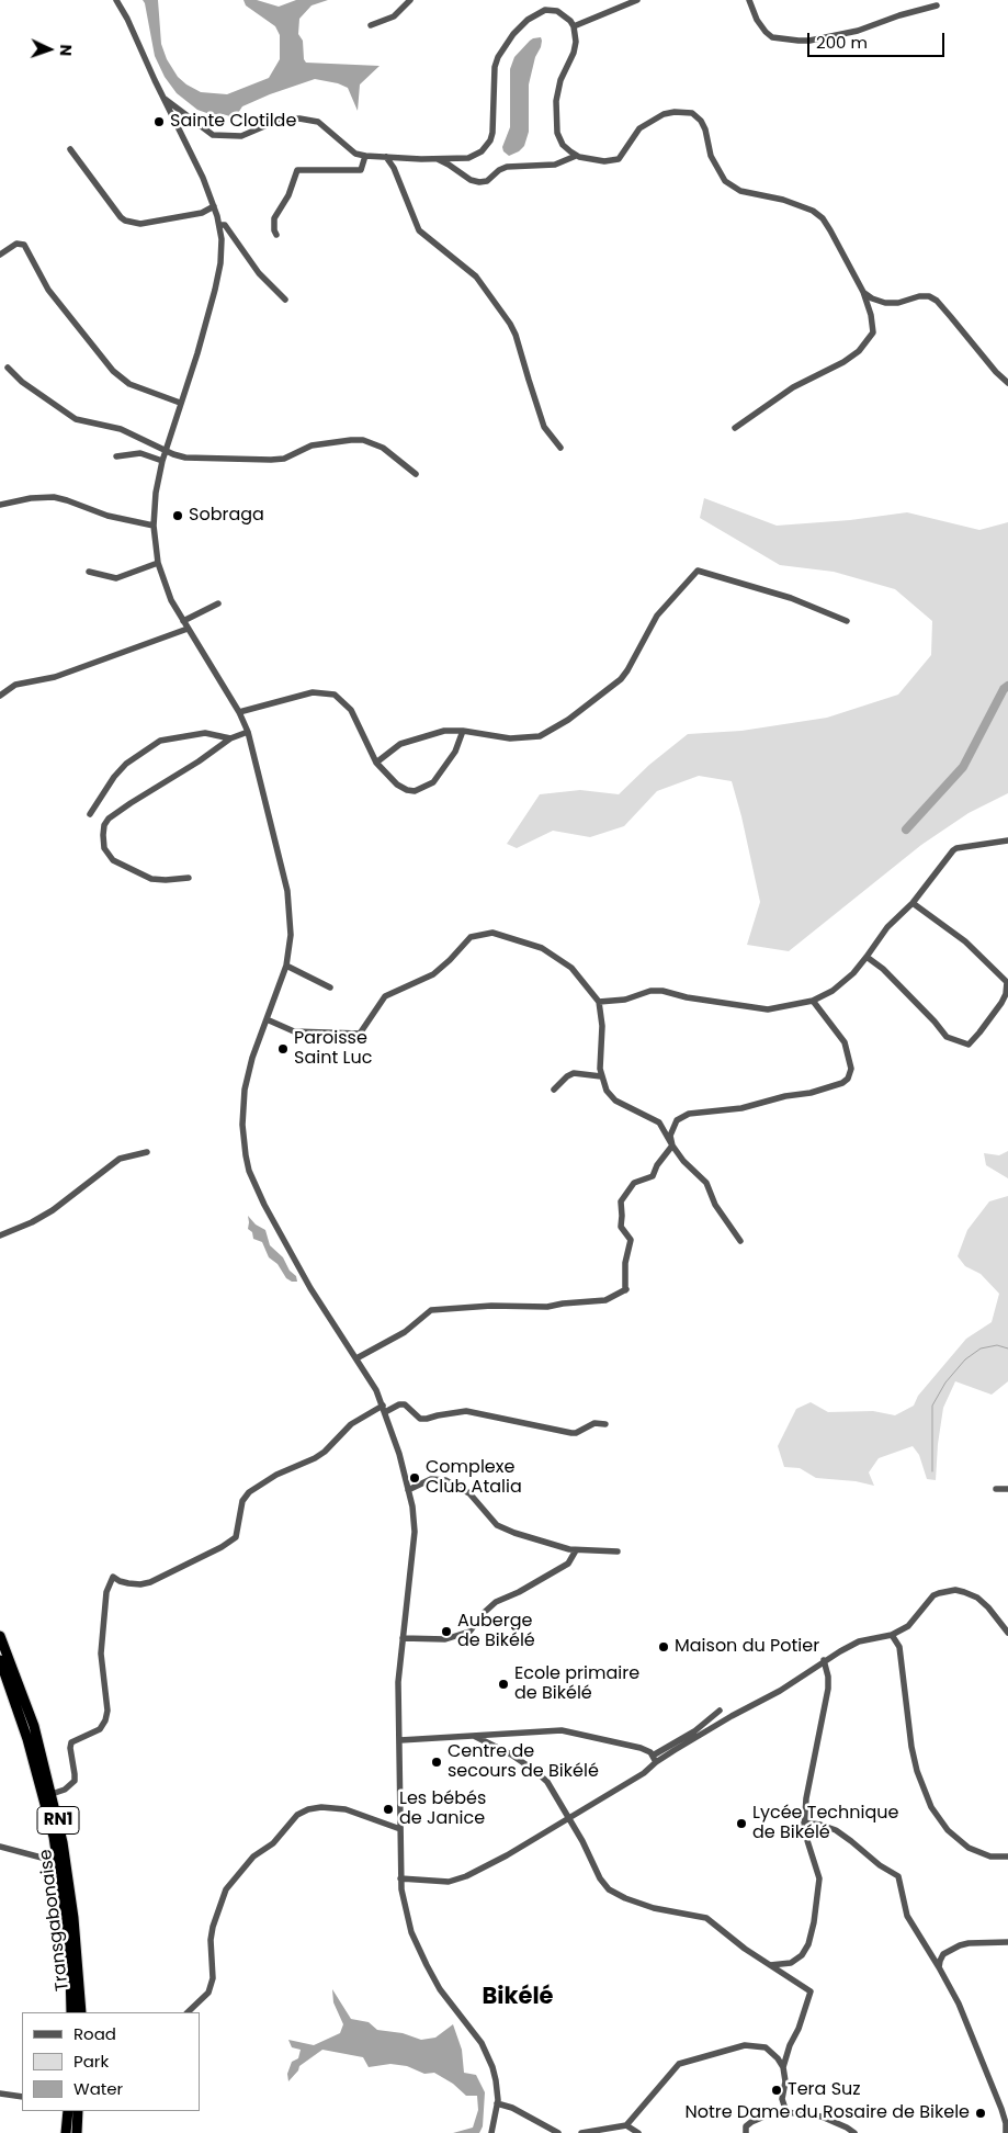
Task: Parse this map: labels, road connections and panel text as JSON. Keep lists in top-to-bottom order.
{
  "streets": {
    "highway": ["RN1", "Transgabonaise"]
  },
  "districts": ["Bikélé"],
  "places": [
    "Sainte Clotilde",
    "Sobraga",
    "Paroisse Saint Luc",
    "Complexe Club Atalia",
    "Auberge de Bikélé",
    "Maison du Potier",
    "Ecole primaire de Bikélé",
    "Centre de secours de Bikélé",
    "Les bébés de Janice",
    "Lycée Technique de Bikélé",
    "Tera Suz",
    "Notre Dame du Rosaire de Bikele"
  ],
  "legend": ["Road", "Park", "Water"],
  "scale_bar": "200 m",
  "north": "right"
}
